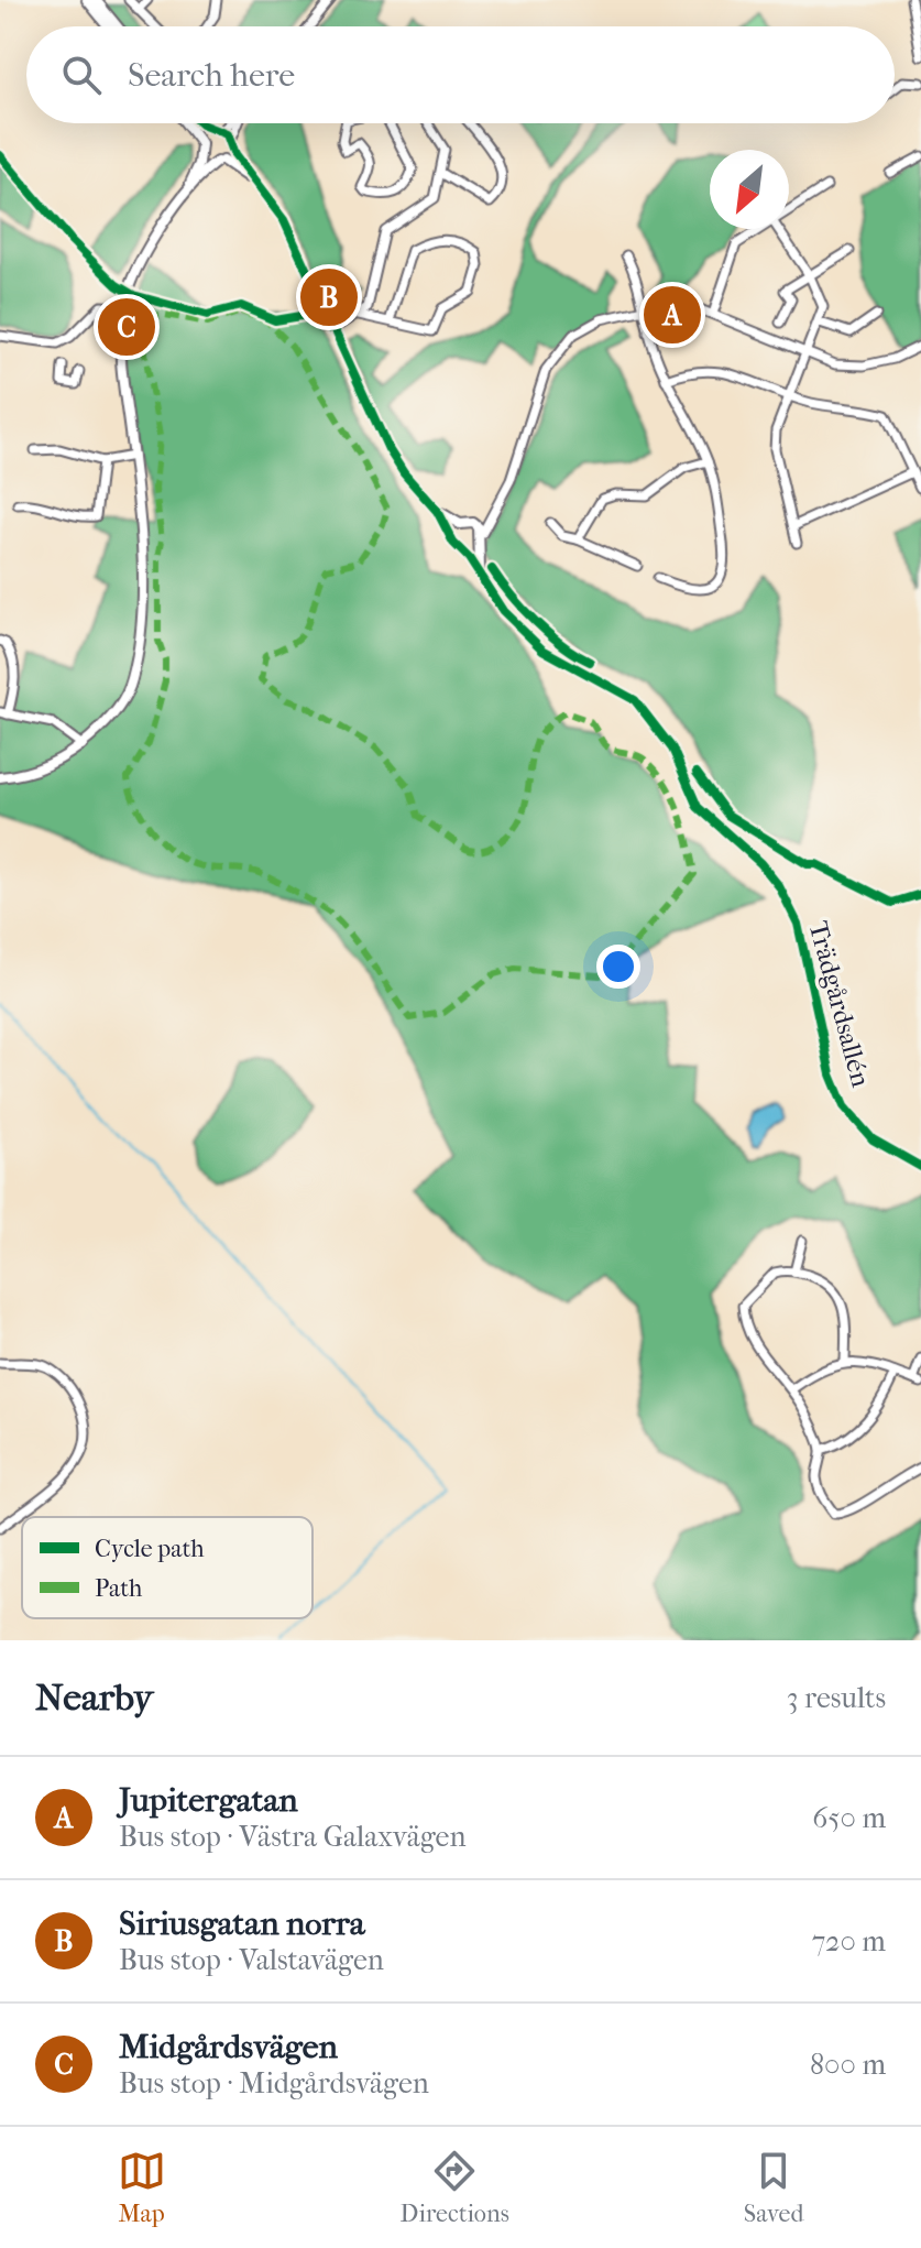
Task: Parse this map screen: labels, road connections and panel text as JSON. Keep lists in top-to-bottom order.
{
  "streets": {
    "street": ["Trädgårdsallén"]
  },
  "legend": ["Cycle path", "Path"],
  "north": "bottom left",
  "page": {
    "search": "Search here",
    "pins": ["B", "A", "C"],
    "heading": ["Nearby", "3 results"],
    "list": [
      {
        "mark": "A",
        "name": "Jupitergatan",
        "note": "Bus stop · Västra Galaxvägen",
        "value": "650 m"
      },
      {
        "mark": "B",
        "name": "Siriusgatan norra",
        "note": "Bus stop · Valstavägen",
        "value": "720 m"
      },
      {
        "mark": "C",
        "name": "Midgårdsvägen",
        "note": "Bus stop · Midgårdsvägen",
        "value": "800 m"
      }
    ],
    "nav": ["Map", "Directions", "Saved"]
  }
}
